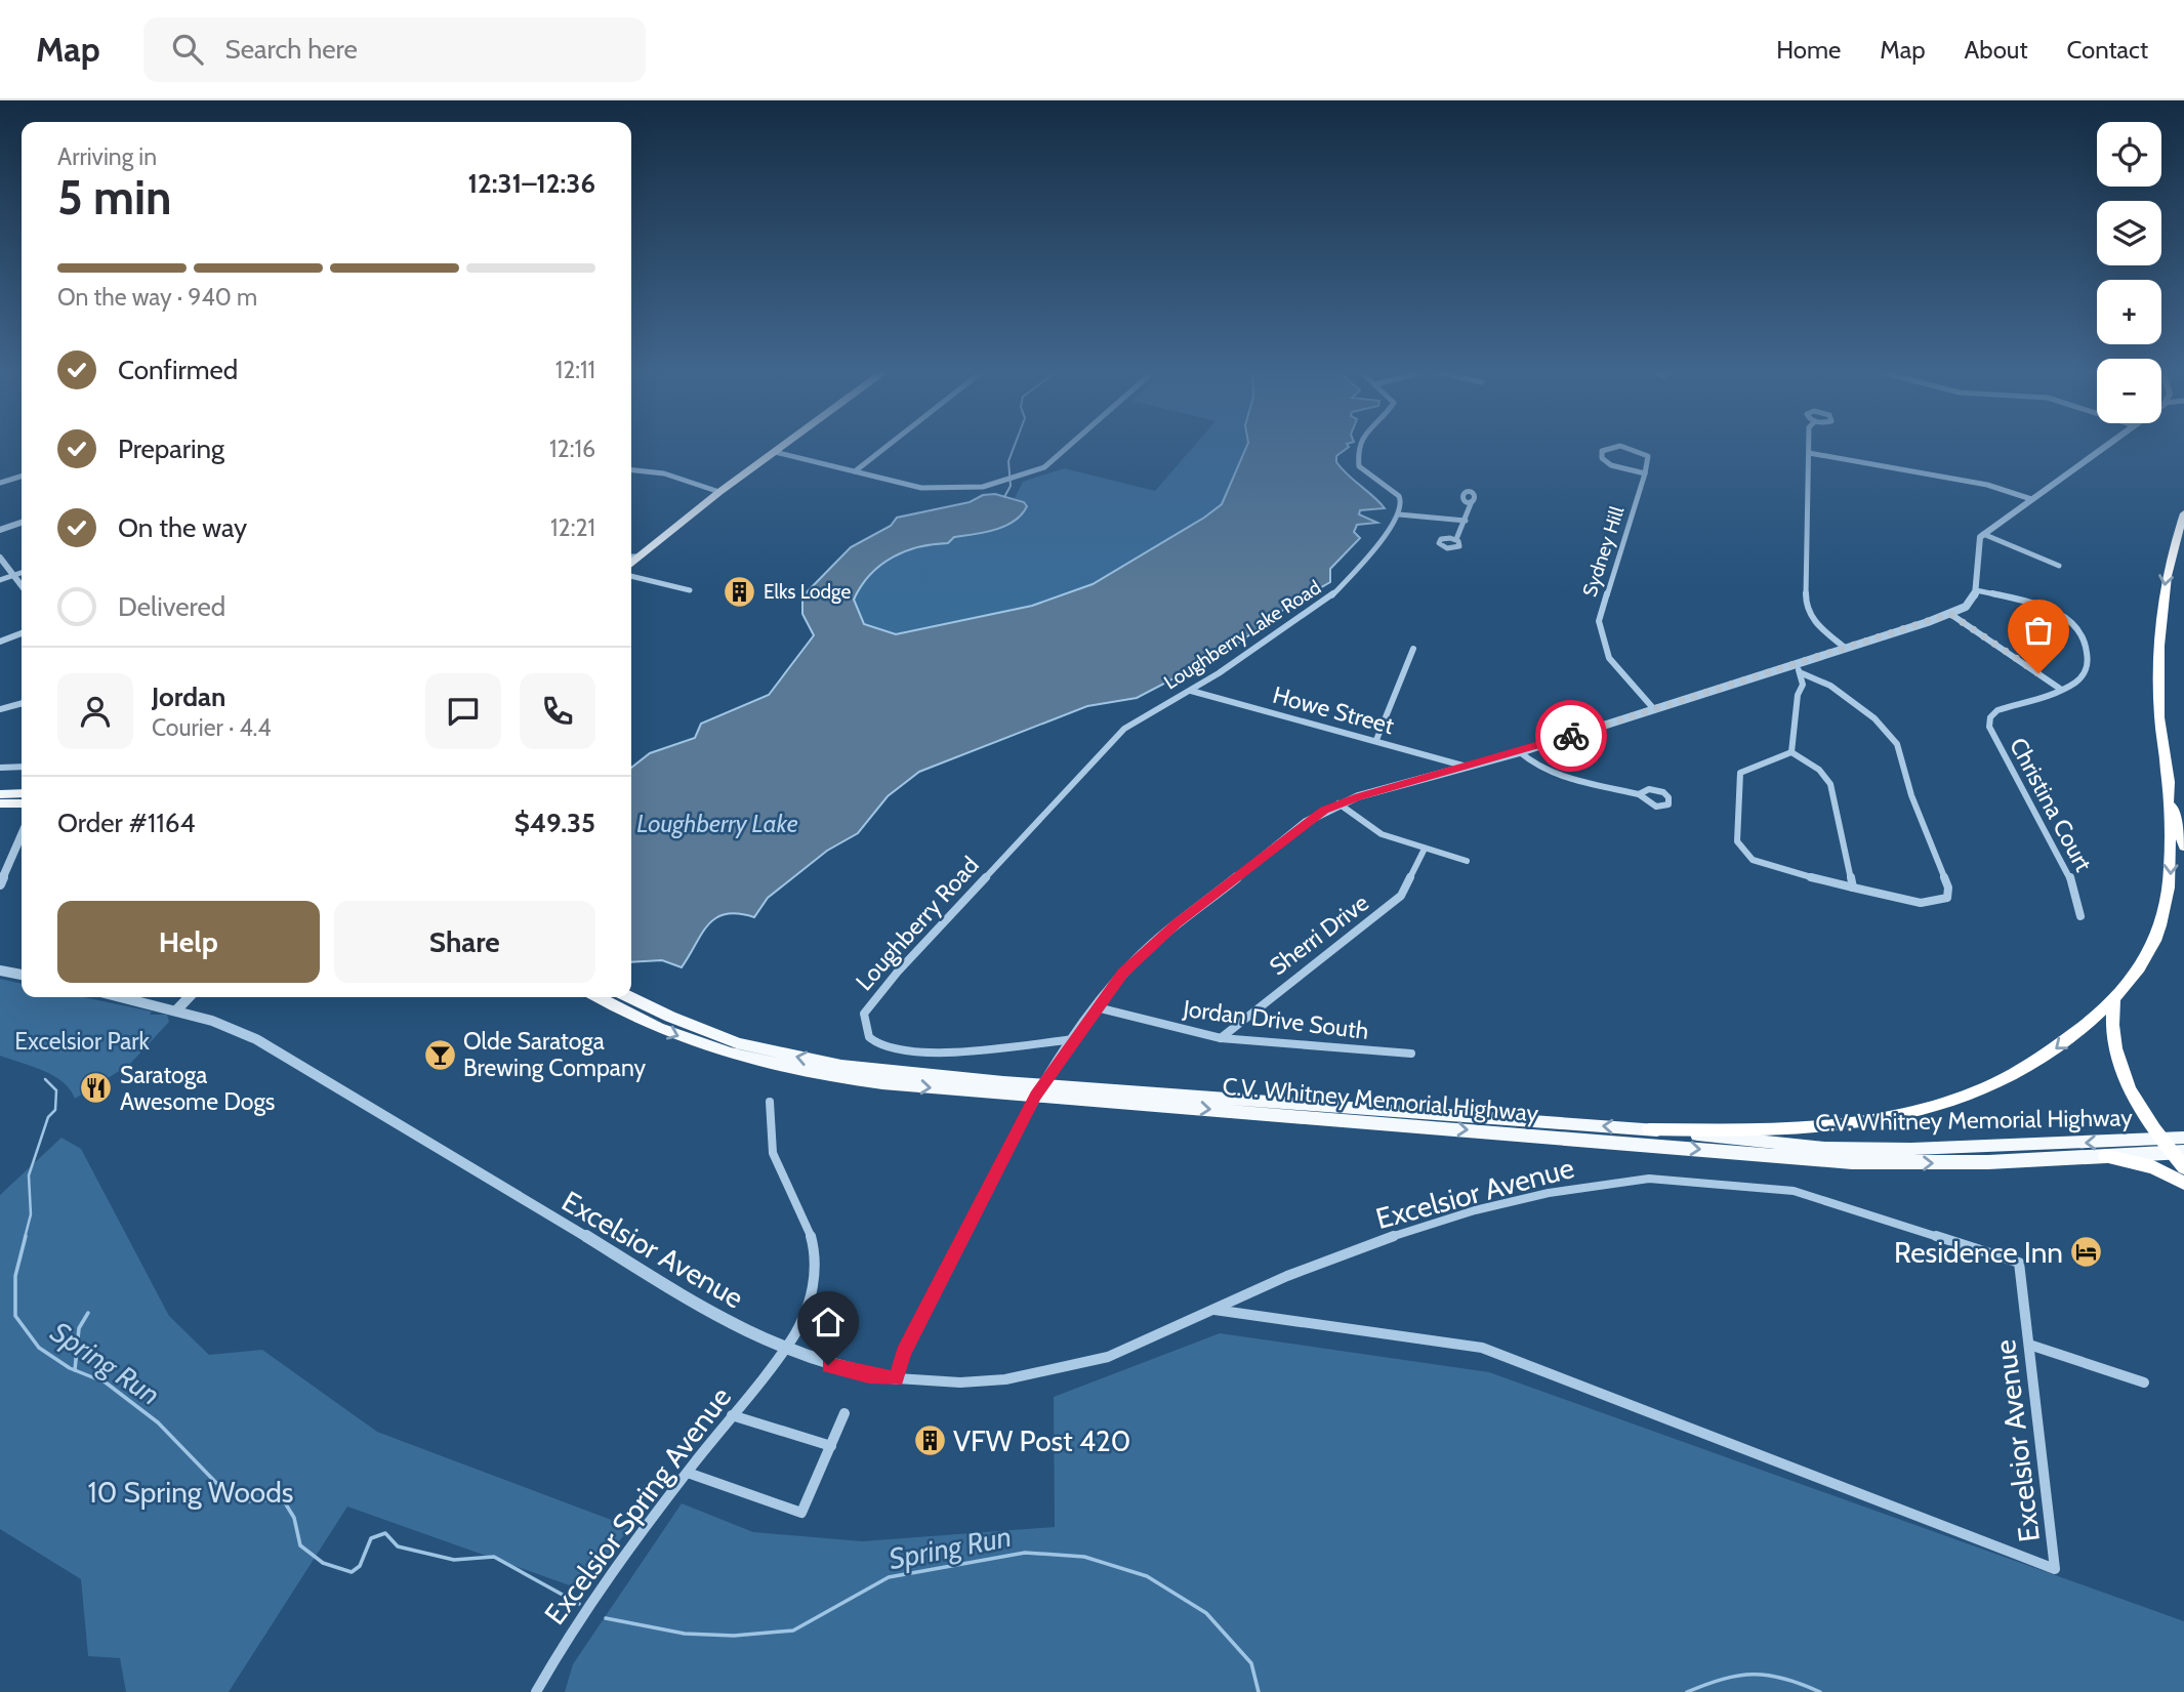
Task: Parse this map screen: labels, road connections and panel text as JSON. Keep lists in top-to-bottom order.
{
  "streets": {
    "highway": ["C.V. Whitney Memorial Highway"],
    "street": [
      "Sydney Hill",
      "Loughberry Lake Road",
      "Howe Street",
      "Christina Court",
      "Loughberry Road",
      "Sherri Drive",
      "Jordan Drive South",
      "Excelsior Avenue",
      "Excelsior Spring Avenue"
    ]
  },
  "crossings": [
    ["Loughberry Lake Road", "Howe Street"],
    ["Loughberry Lake Road", "Loughberry Road"],
    ["Sherri Drive", "Jordan Drive South"],
    ["Excelsior Avenue", "Excelsior Spring Avenue"]
  ],
  "water": ["Loughberry Lake", "Spring Run"],
  "parks": ["Excelsior Park", "10 Spring Woods"],
  "places": {
    "building": ["Elks Lodge", "VFW Post 420"],
    "bar": ["Olde Saratoga Brewing Company"],
    "restaurant": ["Saratoga Awesome Dogs"],
    "hotel": ["Residence Inn"]
  },
  "page": {
    "header": "Map",
    "search": "Search here",
    "nav": [
      "Home",
      "Map",
      "About",
      "Contact"
    ],
    "map_buttons": ["+", "−"],
    "heading": ["5 min", "Arriving in", "12:31–12:36"],
    "panel": [
      "Jordan",
      "Courier · 4.4",
      "Order #1164",
      "$49.35"
    ],
    "bar": "On the way · 940 m",
    "list": [
      ["Confirmed", "12:11"],
      ["Preparing", "12:16"],
      ["On the way", "12:21"],
      "Delivered"
    ],
    "buttons": ["Help", "Share"]
  }
}
